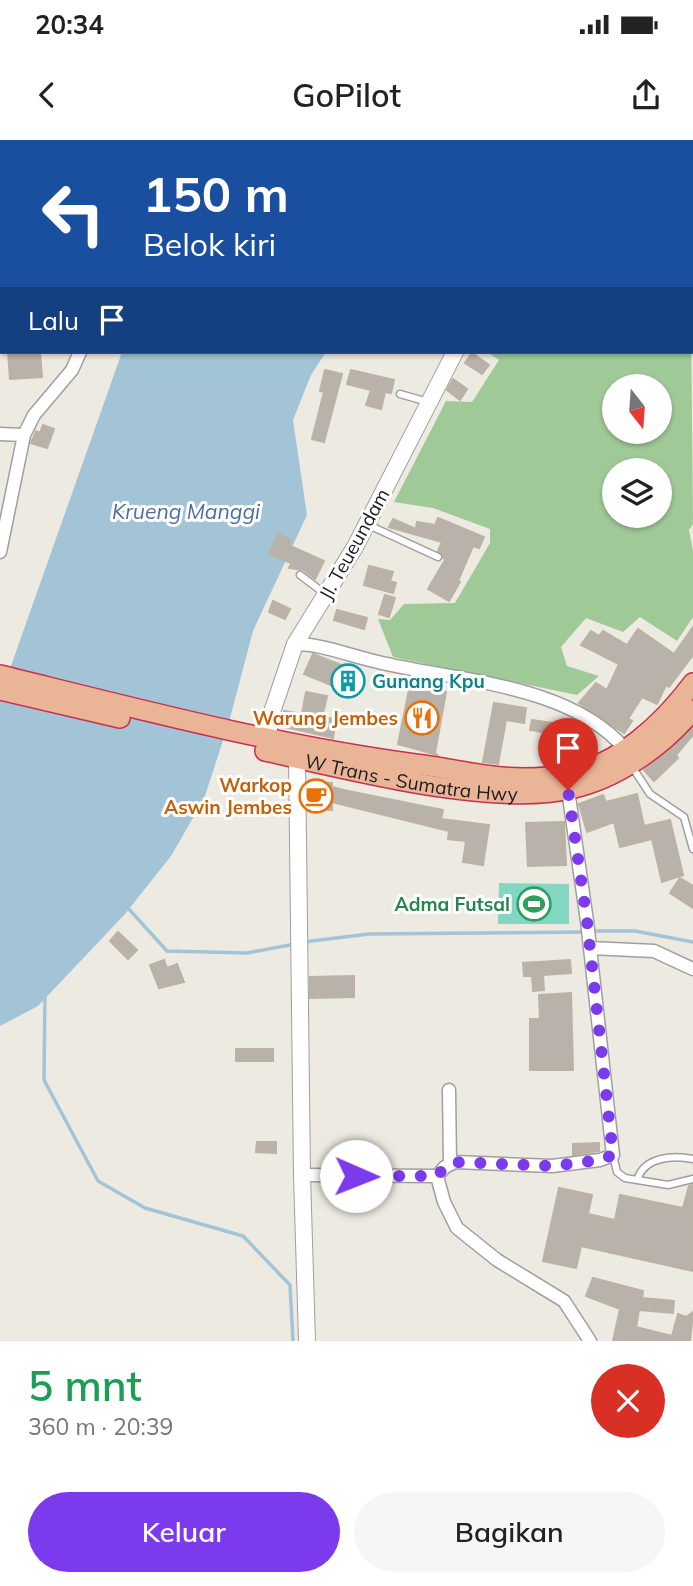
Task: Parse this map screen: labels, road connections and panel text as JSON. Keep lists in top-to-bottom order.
{
  "streets": {
    "highway": ["W Trans - Sumatra Hwy"],
    "street": ["JI. Teueundam"]
  },
  "crossings": [
    ["JI. Teueundam", "W Trans - Sumatra Hwy"]
  ],
  "water": ["Krueng Manggi"],
  "places": {
    "building": ["Gunang Kpu"],
    "restaurant": ["Warung Jembes"],
    "cafe": ["Warkop Aswin Jembes"],
    "sports": ["Adma Futsal"]
  },
  "north": "bottom",
  "page": {
    "status": "20:34",
    "header": "GoPilot",
    "turn": ["150 m", "Belok kiri"],
    "then": "Lalu",
    "heading": ["5 mnt", "360 m · 20:39"],
    "buttons": ["Keluar", "Bagikan"]
  }
}
